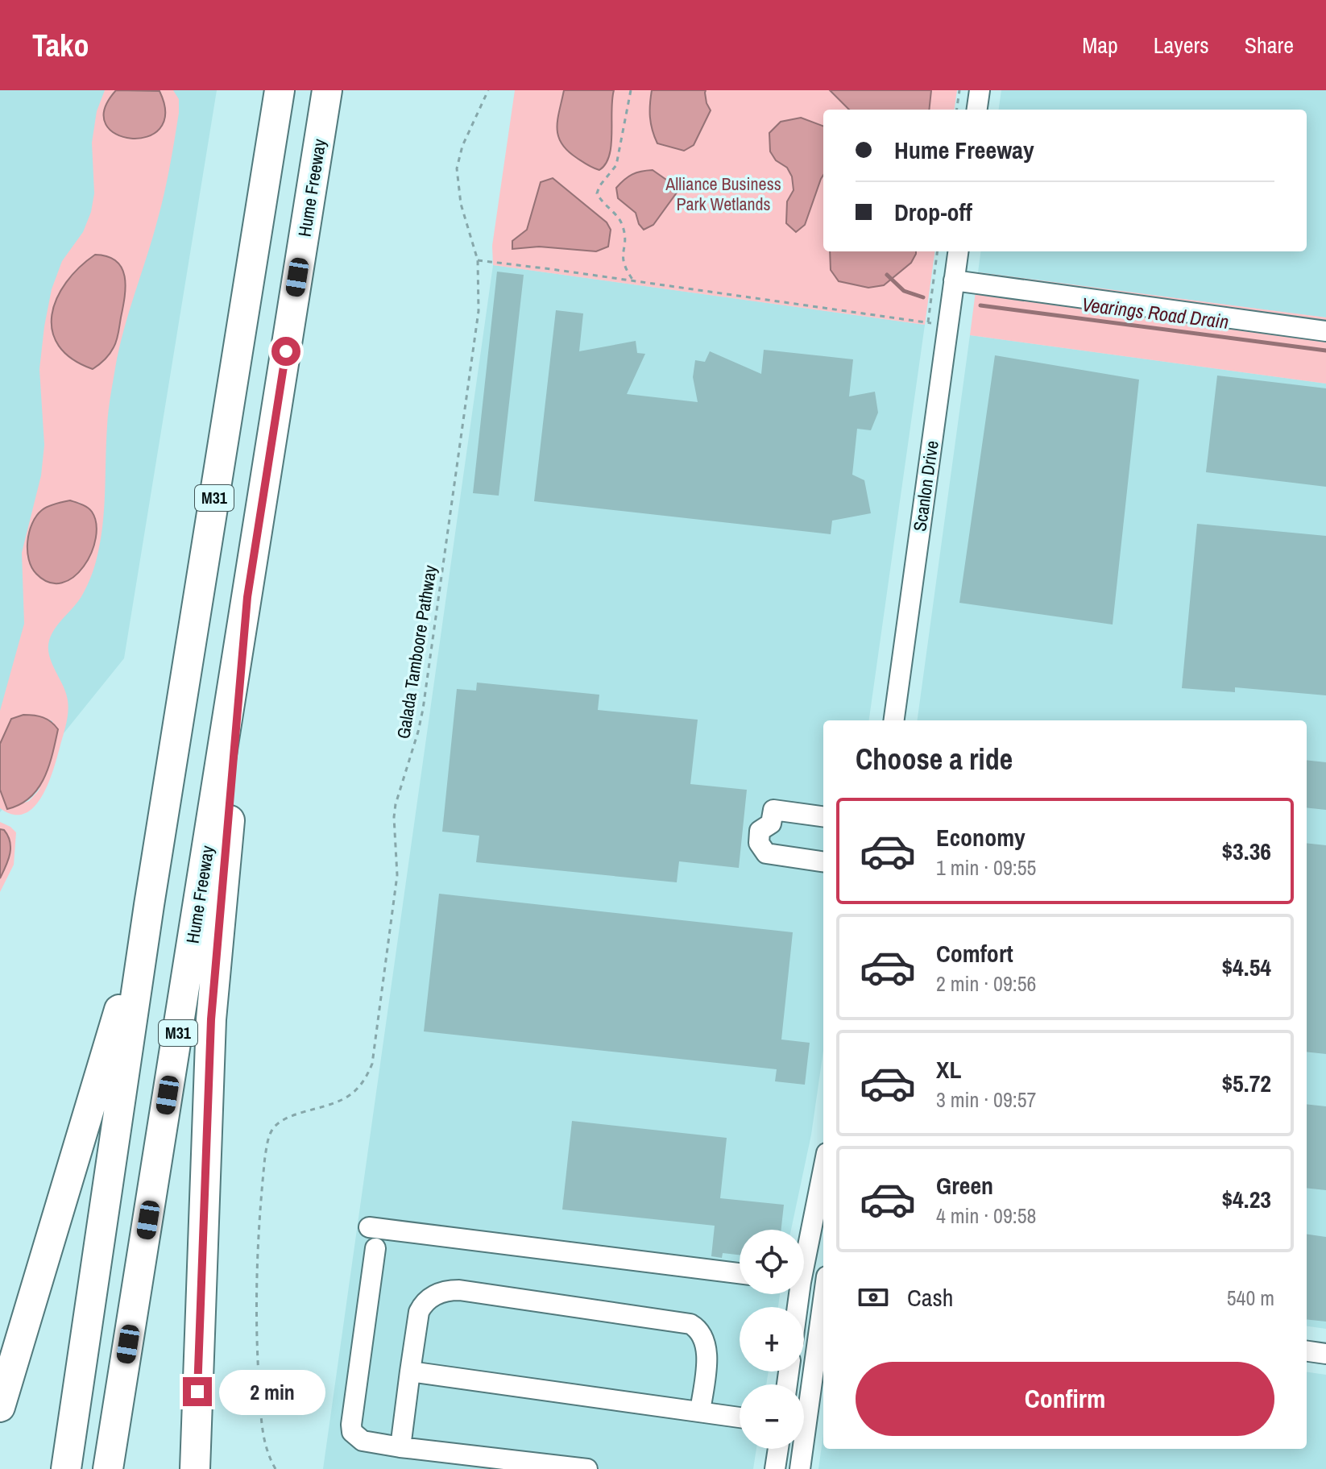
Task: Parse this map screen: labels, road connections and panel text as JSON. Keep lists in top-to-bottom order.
{
  "streets": {
    "highway": ["Hume Freeway", "M31"],
    "street": ["Scanlon Drive"],
    "path": ["Galada Tamboore Pathway"]
  },
  "water": ["Vearings Road Drain"],
  "parks": ["Alliance Business Park Wetlands"],
  "page": {
    "header": "Tako",
    "nav": ["Map", "Layers", "Share"],
    "banner": ["Hume Freeway", "Drop-off"],
    "heading": "Choose a ride",
    "list": [
      {
        "name": "Economy",
        "note": "1 min · 09:55",
        "value": "$3.36"
      },
      {
        "name": "Comfort",
        "note": "2 min · 09:56",
        "value": "$4.54"
      },
      {
        "name": "XL",
        "note": "3 min · 09:57",
        "value": "$5.72"
      },
      {
        "name": "Green",
        "note": "4 min · 09:58",
        "value": "$4.23"
      }
    ],
    "map_buttons": ["+", "−"],
    "pay": ["Cash", "540 m"],
    "buttons": "Confirm",
    "bubble": "2 min"
  }
}
